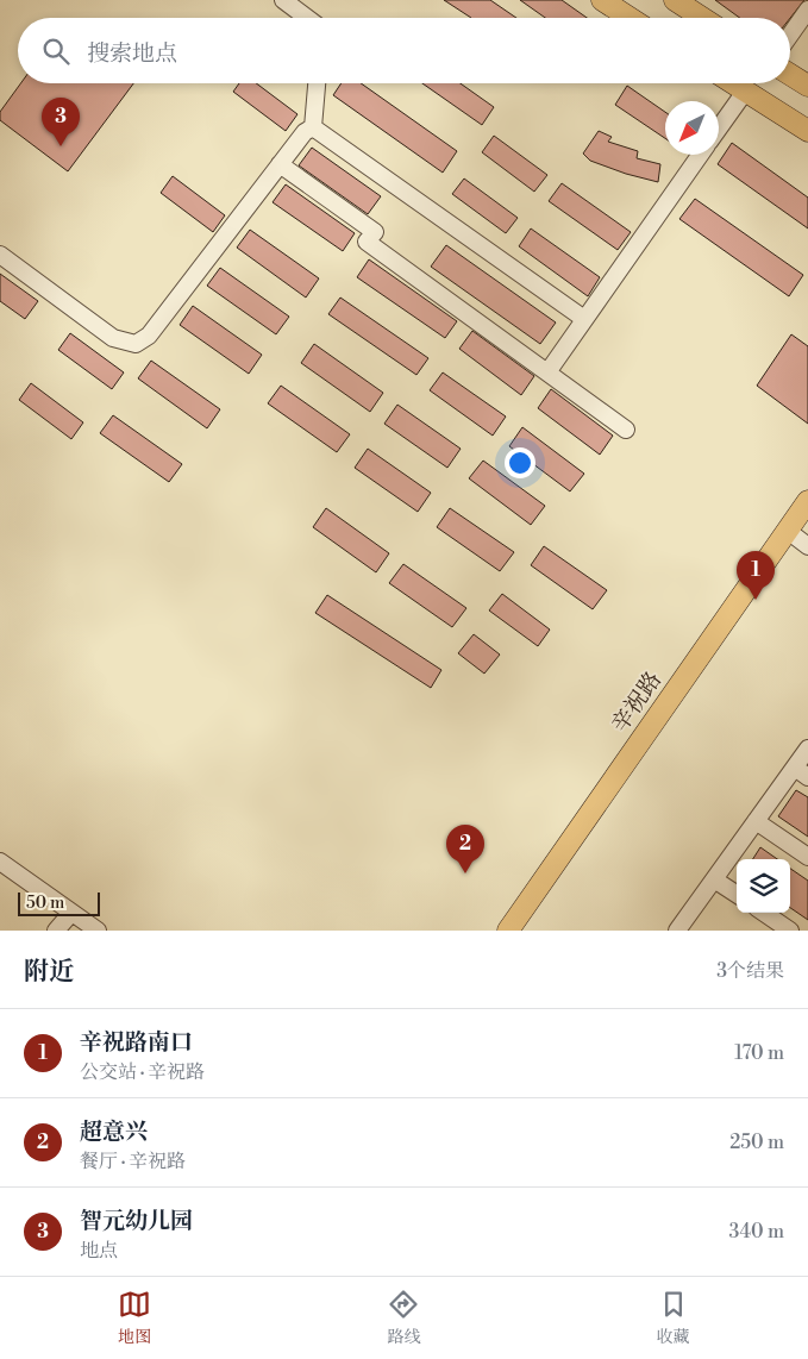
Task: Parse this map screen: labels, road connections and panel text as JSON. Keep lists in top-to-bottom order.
{
  "streets": {
    "main road": ["辛祝路"]
  },
  "scale_bar": "50 m",
  "north": "bottom left",
  "page": {
    "search": "搜索地点",
    "pins": ["3", "1", "2"],
    "scale": "50 m",
    "heading": ["附近", "3个结果"],
    "list": [
      {
        "mark": "1",
        "name": "辛祝路南口",
        "note": "公交站 · 辛祝路",
        "value": "170 m"
      },
      {
        "mark": "2",
        "name": "超意兴",
        "note": "餐厅 · 辛祝路",
        "value": "250 m"
      },
      {
        "mark": "3",
        "name": "智元幼儿园",
        "note": "地点",
        "value": "340 m"
      }
    ],
    "nav": ["地图", "路线", "收藏"]
  }
}
